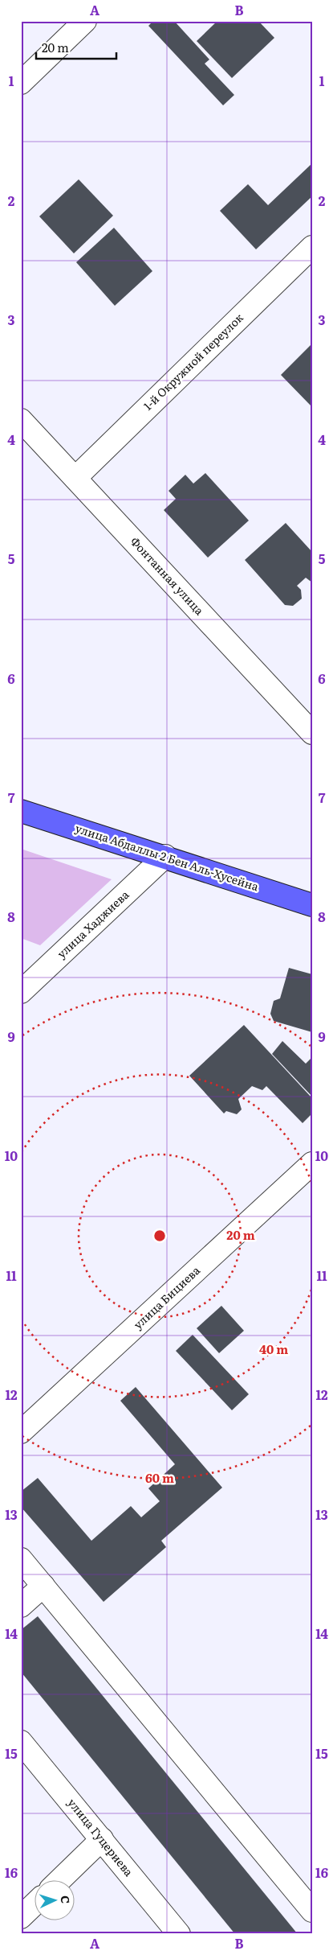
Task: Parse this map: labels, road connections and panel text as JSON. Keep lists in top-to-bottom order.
{
  "streets": {
    "main road": ["улица Абдаллы 2 Бен Аль-Хусейна"],
    "street": [
      "1-й Окружной переулок",
      "Фонтанная улица",
      "улица Хаджиева",
      "улица Бициева",
      "улица Гуцериева"
    ]
  },
  "crossings": [
    ["1-й Окружной переулок", "Фонтанная улица"],
    ["улица Абдаллы 2 Бен Аль-Хусейна", "улица Хаджиева"]
  ],
  "scale_bar": "20 m",
  "north": "right",
  "grid": {
    "columns": ["A", "B"],
    "rows": [
      "1",
      "2",
      "3",
      "4",
      "5",
      "6",
      "7",
      "8",
      "9",
      "10",
      "11",
      "12",
      "13",
      "14",
      "15",
      "16"
    ]
  },
  "rings": ["20 m", "40 m", "60 m"]
}
